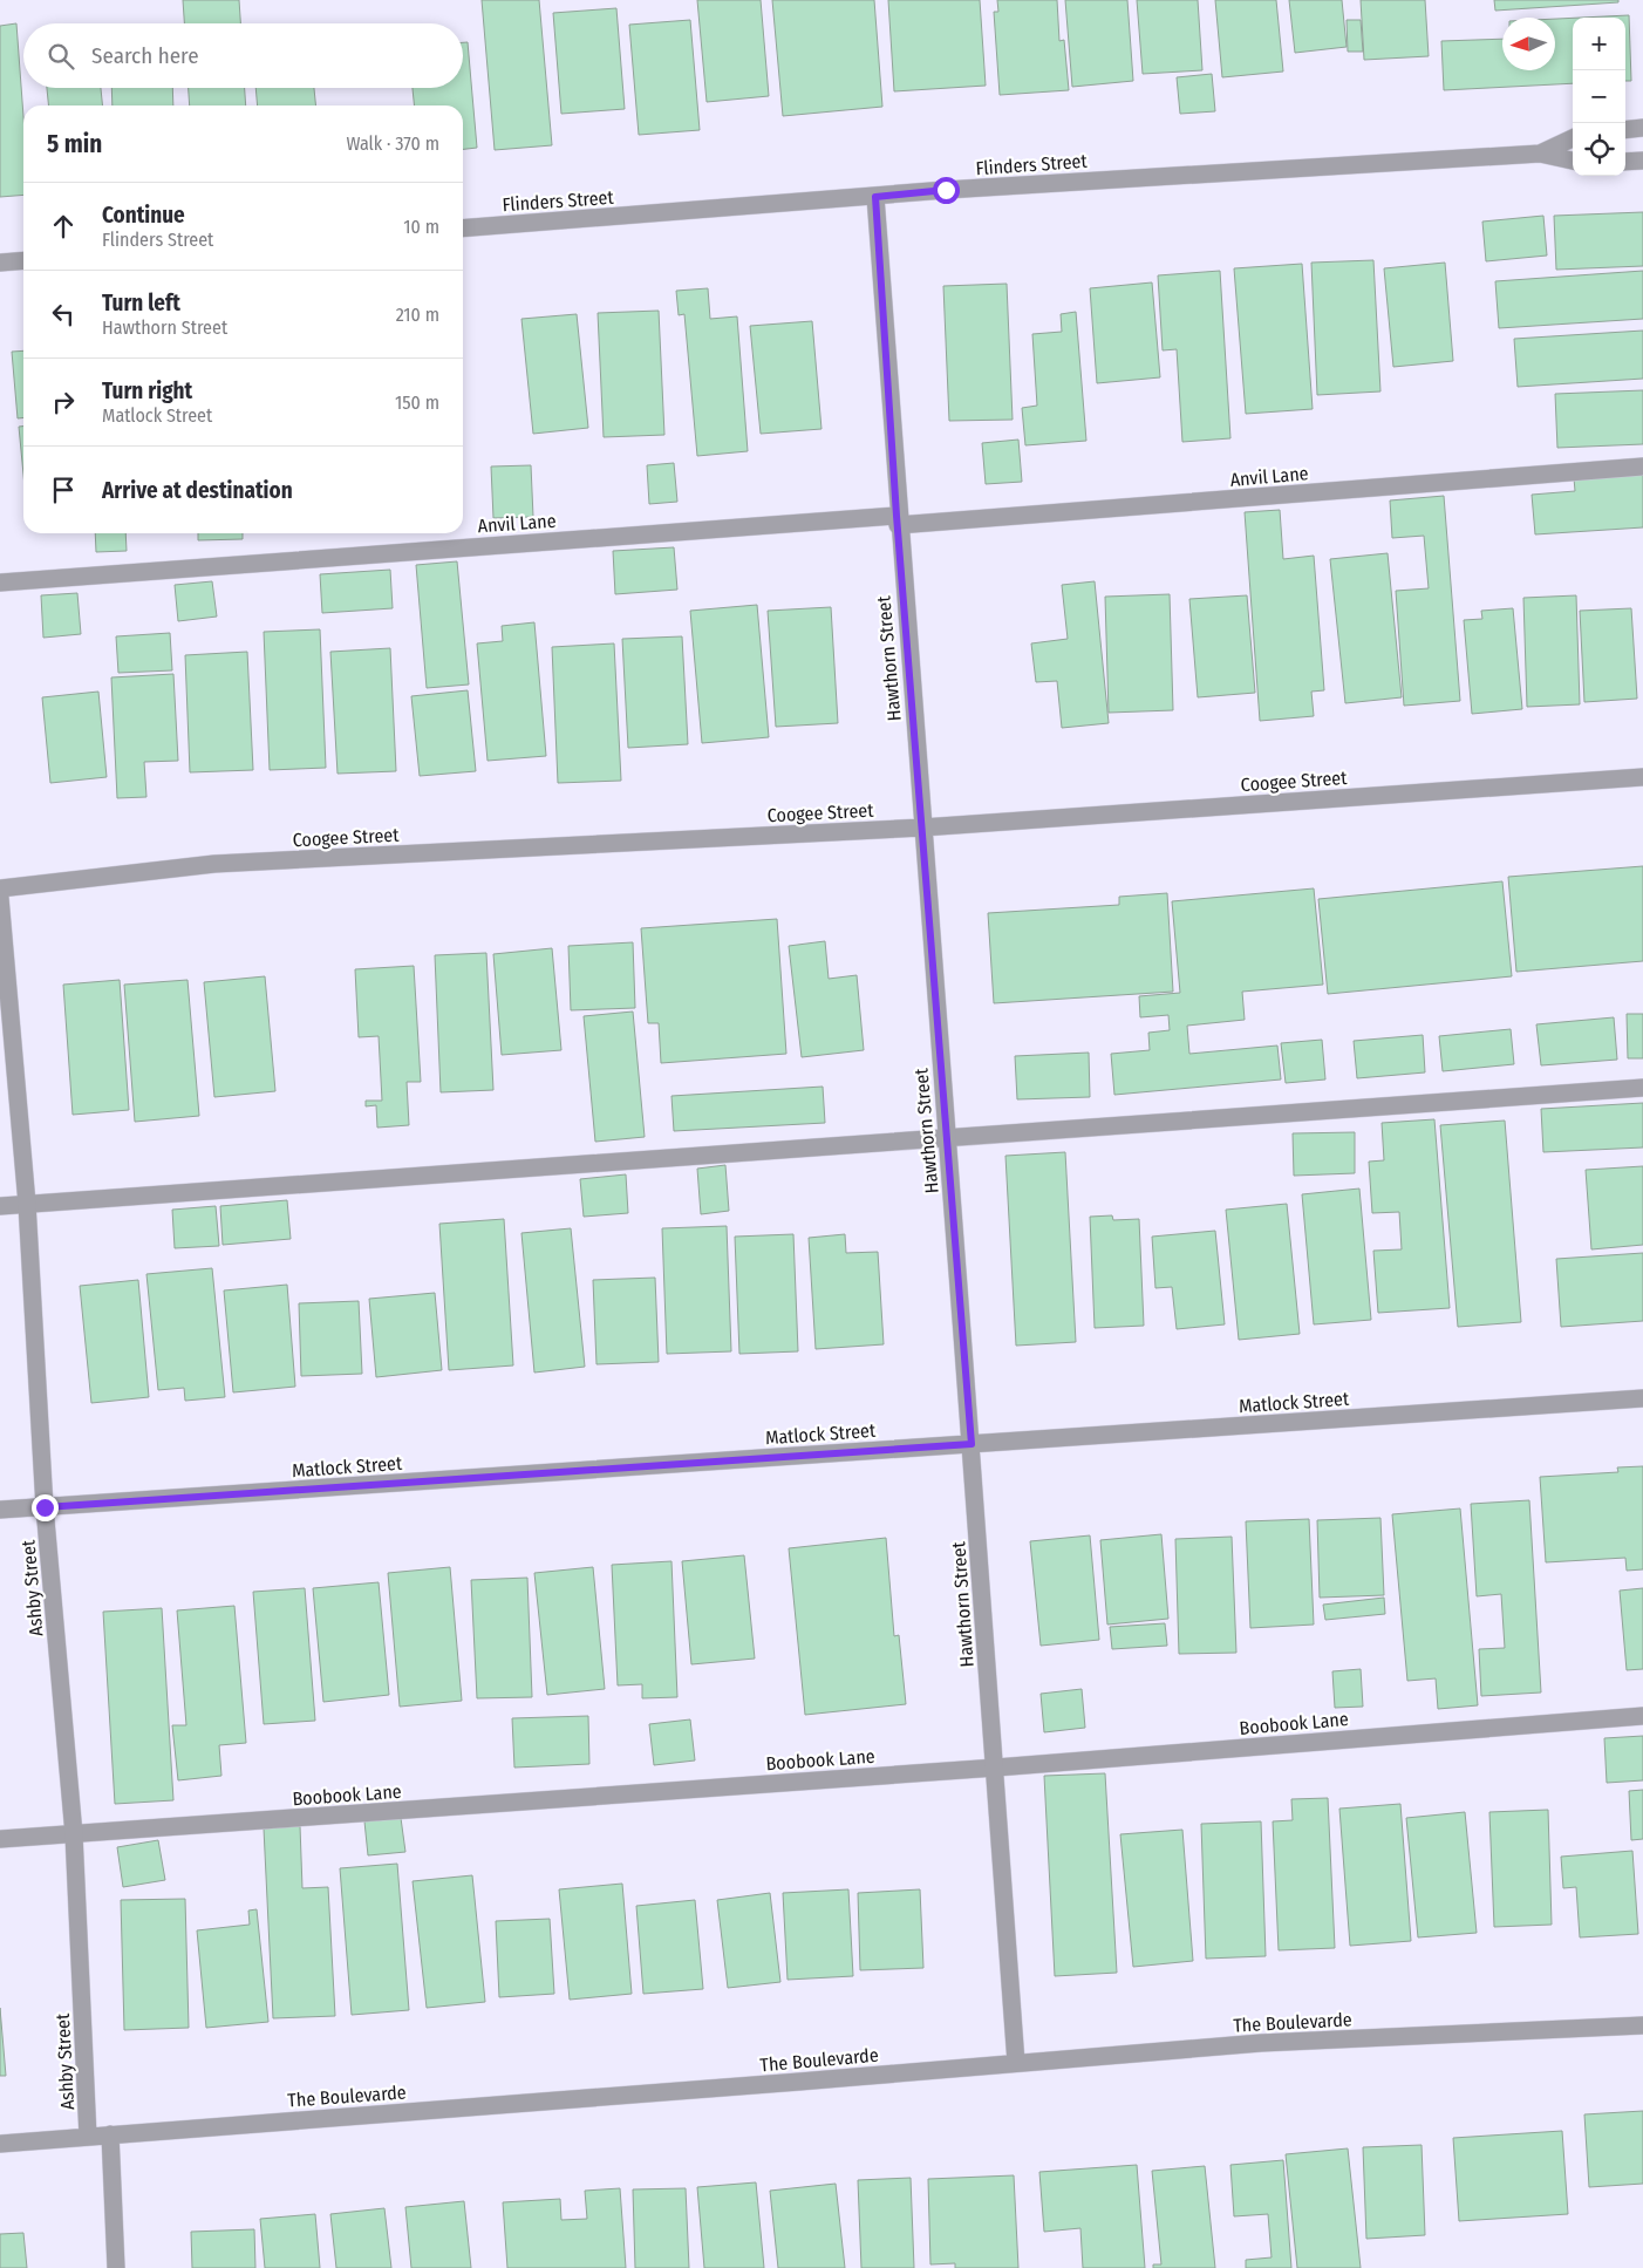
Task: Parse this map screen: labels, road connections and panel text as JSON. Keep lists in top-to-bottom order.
{
  "streets": {
    "street": [
      "Flinders Street",
      "Anvil Lane",
      "Hawthorn Street",
      "Coogee Street",
      "Matlock Street",
      "Ashby Street",
      "Boobook Lane",
      "The Boulevarde"
    ]
  },
  "crossings": [
    ["Flinders Street", "Hawthorn Street"],
    ["Anvil Lane", "Hawthorn Street"],
    ["Hawthorn Street", "Coogee Street"],
    ["Hawthorn Street", "Matlock Street"],
    ["Hawthorn Street", "Boobook Lane"],
    ["Hawthorn Street", "The Boulevarde"],
    ["Matlock Street", "Ashby Street"],
    ["Ashby Street", "Boobook Lane"],
    ["Ashby Street", "The Boulevarde"]
  ],
  "north": "left",
  "page": {
    "map_buttons": ["+", "−"],
    "search": "Search here",
    "heading": ["5 min", "Walk · 370 m"],
    "list": [
      ["Continue", "Flinders Street", "10 m"],
      ["Turn left", "Hawthorn Street", "210 m"],
      ["Turn right", "Matlock Street", "150 m"],
      "Arrive at destination"
    ]
  }
}
